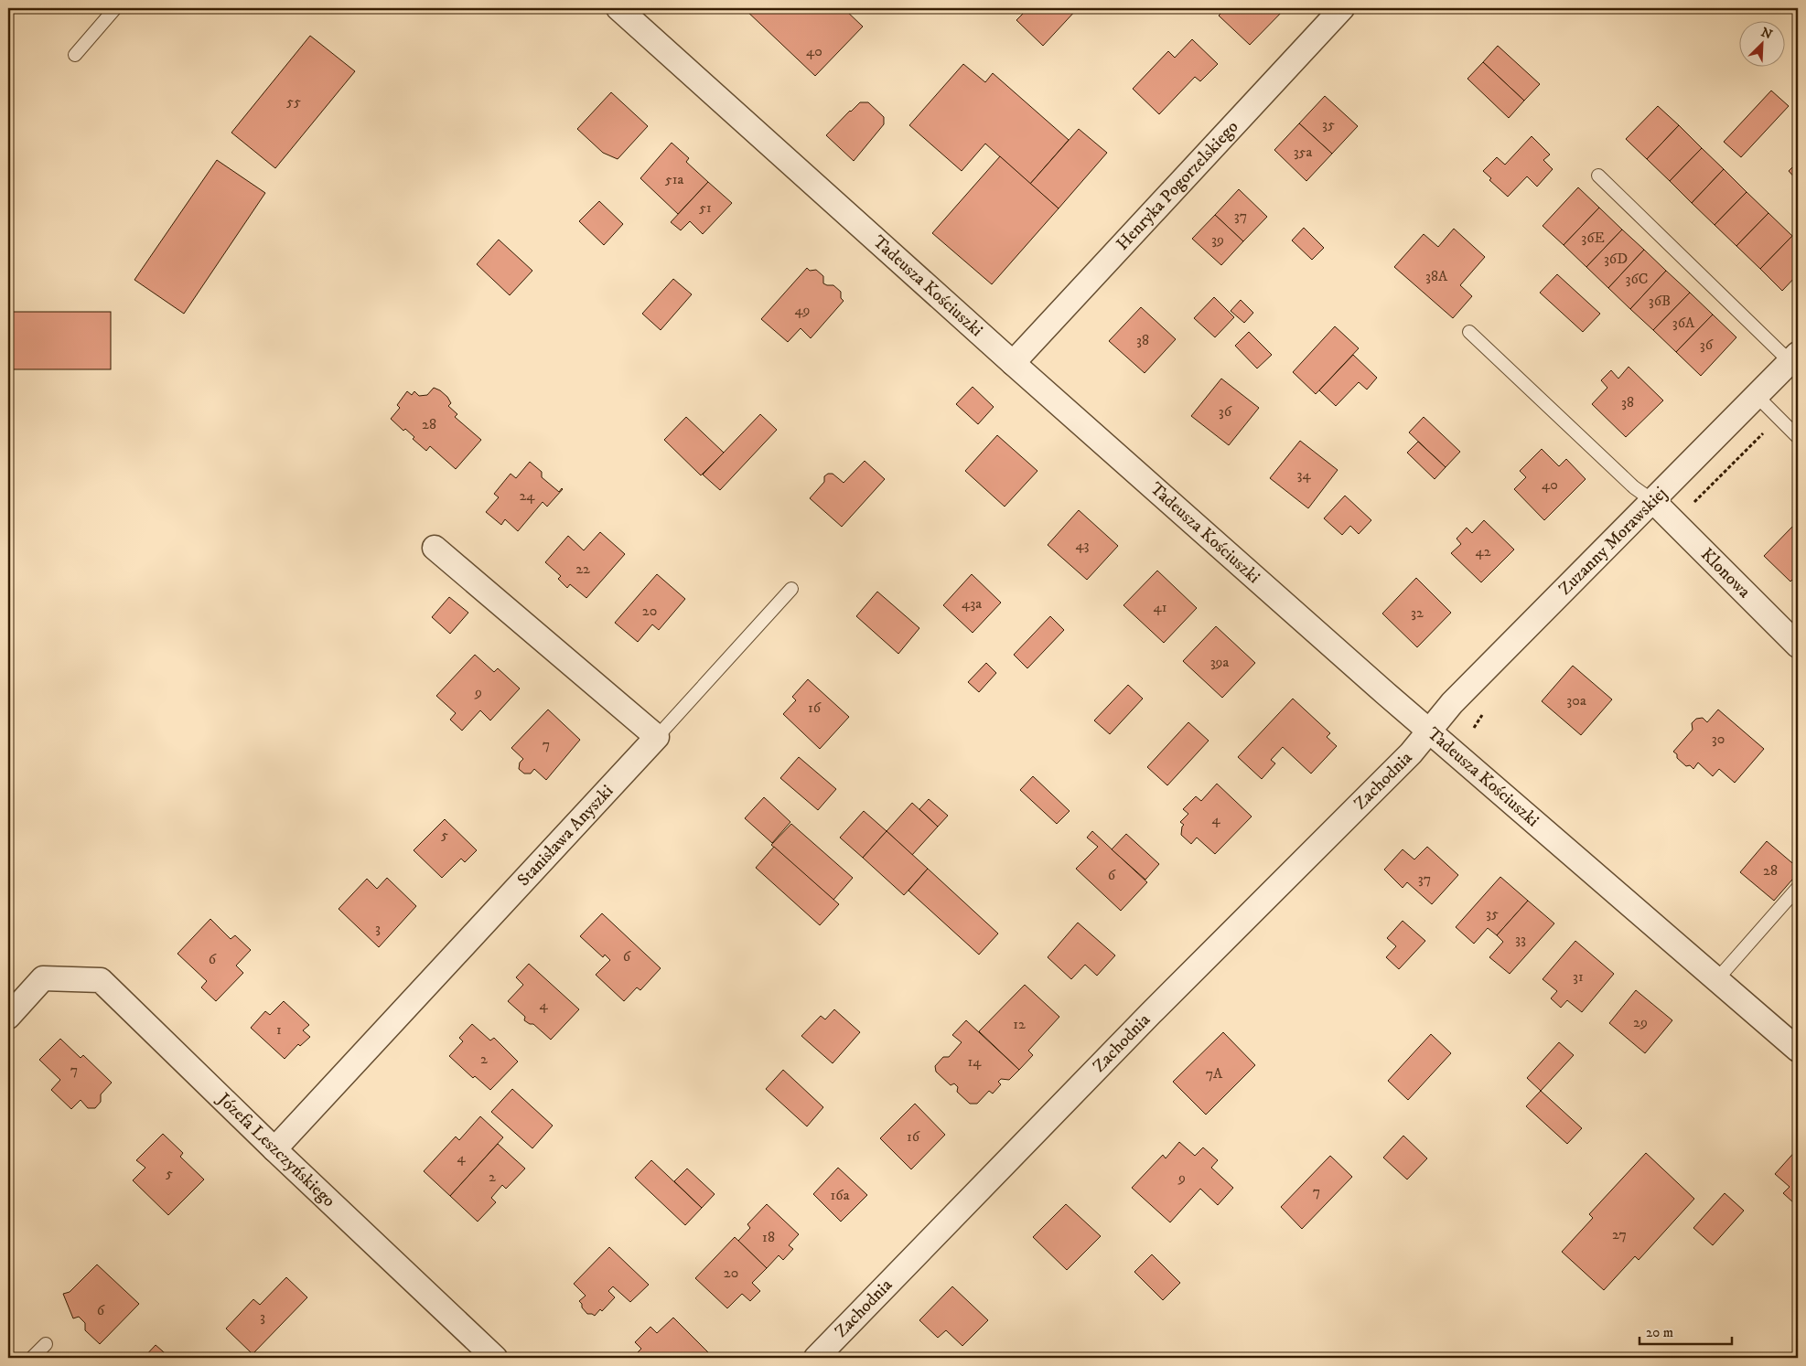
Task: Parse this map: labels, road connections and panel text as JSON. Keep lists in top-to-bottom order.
{
  "streets": {
    "street": [
      "Henryka Pogorzelskiego",
      "Tadeusza Kościuszki",
      "Zuzanny Morawskiej",
      "Klonowa",
      "Zachodnia",
      "Stanisława Anyszki",
      "Józefa Leszczyńskiego"
    ]
  },
  "crossings": [
    ["Henryka Pogorzelskiego", "Tadeusza Kościuszki"],
    ["Tadeusza Kościuszki", "Zuzanny Morawskiej"],
    ["Tadeusza Kościuszki", "Zachodnia"],
    ["Zuzanny Morawskiej", "Klonowa"],
    ["Zuzanny Morawskiej", "Zachodnia"],
    ["Stanisława Anyszki", "Józefa Leszczyńskiego"]
  ],
  "house_numbers": [
    "40",
    "55",
    "35",
    "35a",
    "51a",
    "51",
    "37",
    "36E",
    "39",
    "36D",
    "38A",
    "36C",
    "36B",
    "49",
    "36A",
    "38",
    "36",
    "38",
    "36",
    "28",
    "34",
    "40",
    "24",
    "43",
    "42",
    "22",
    "43a",
    "41",
    "20",
    "32",
    "39a",
    "9",
    "30a",
    "16",
    "30",
    "7",
    "4",
    "5",
    "28",
    "6",
    "37",
    "35",
    "3",
    "33",
    "6",
    "6",
    "31",
    "4",
    "29",
    "12",
    "1",
    "2",
    "14",
    "7",
    "7A",
    "16",
    "4",
    "5",
    "2",
    "9",
    "7",
    "16a",
    "27",
    "18",
    "20",
    "6",
    "3"
  ],
  "scale_bar": "20 m",
  "north": "top right"
}
